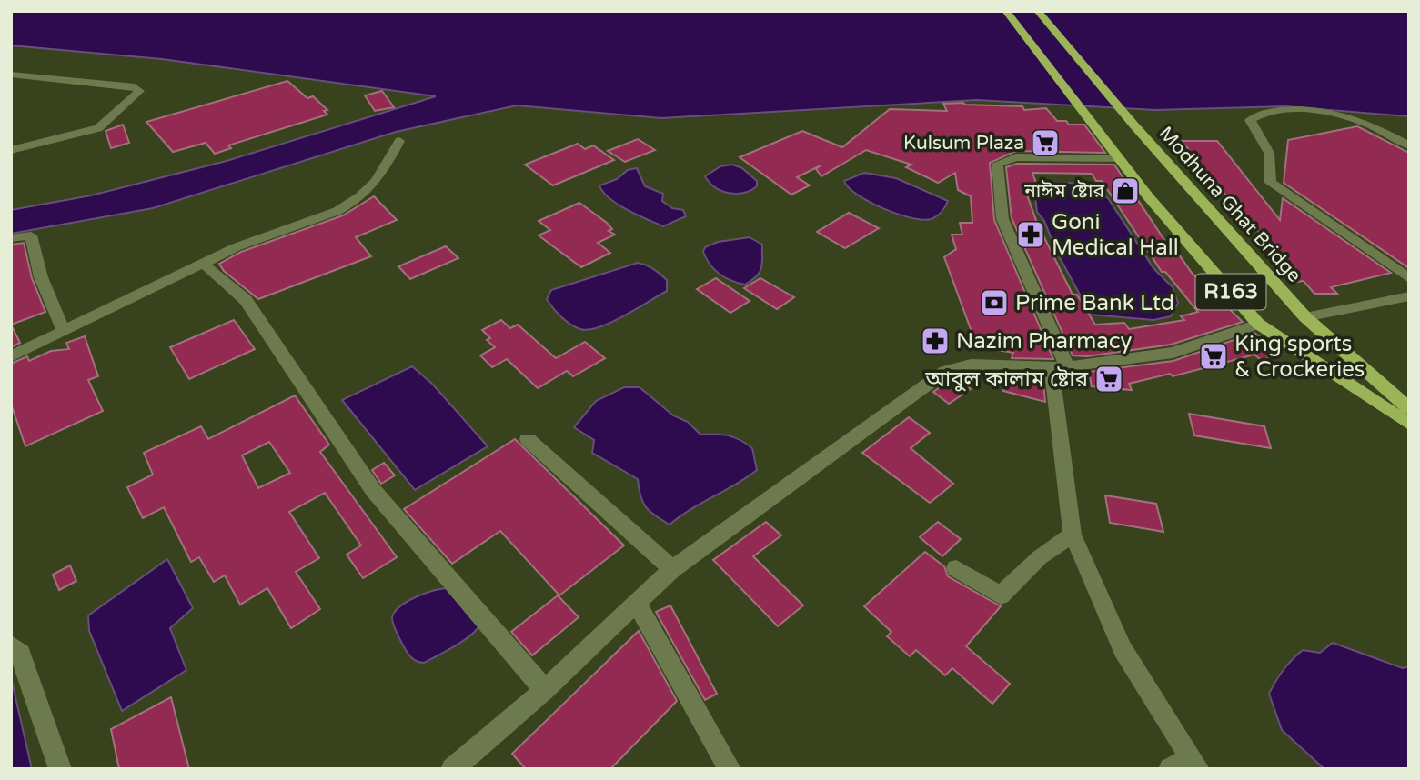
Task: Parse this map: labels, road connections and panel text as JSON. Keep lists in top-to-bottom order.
{
  "streets": {
    "main road": ["Modhuna Ghat Bridge", "R163"]
  },
  "places": {
    "supermarket": ["Kulsum Plaza", "King sports & Crockeries", "আবুল কালাম ষ্টোর"],
    "shop": ["নাঈম ষ্টোর"],
    "pharmacy": ["Goni Medical Hall", "Nazim Pharmacy"],
    "bank": ["Prime Bank Ltd"]
  }
}
